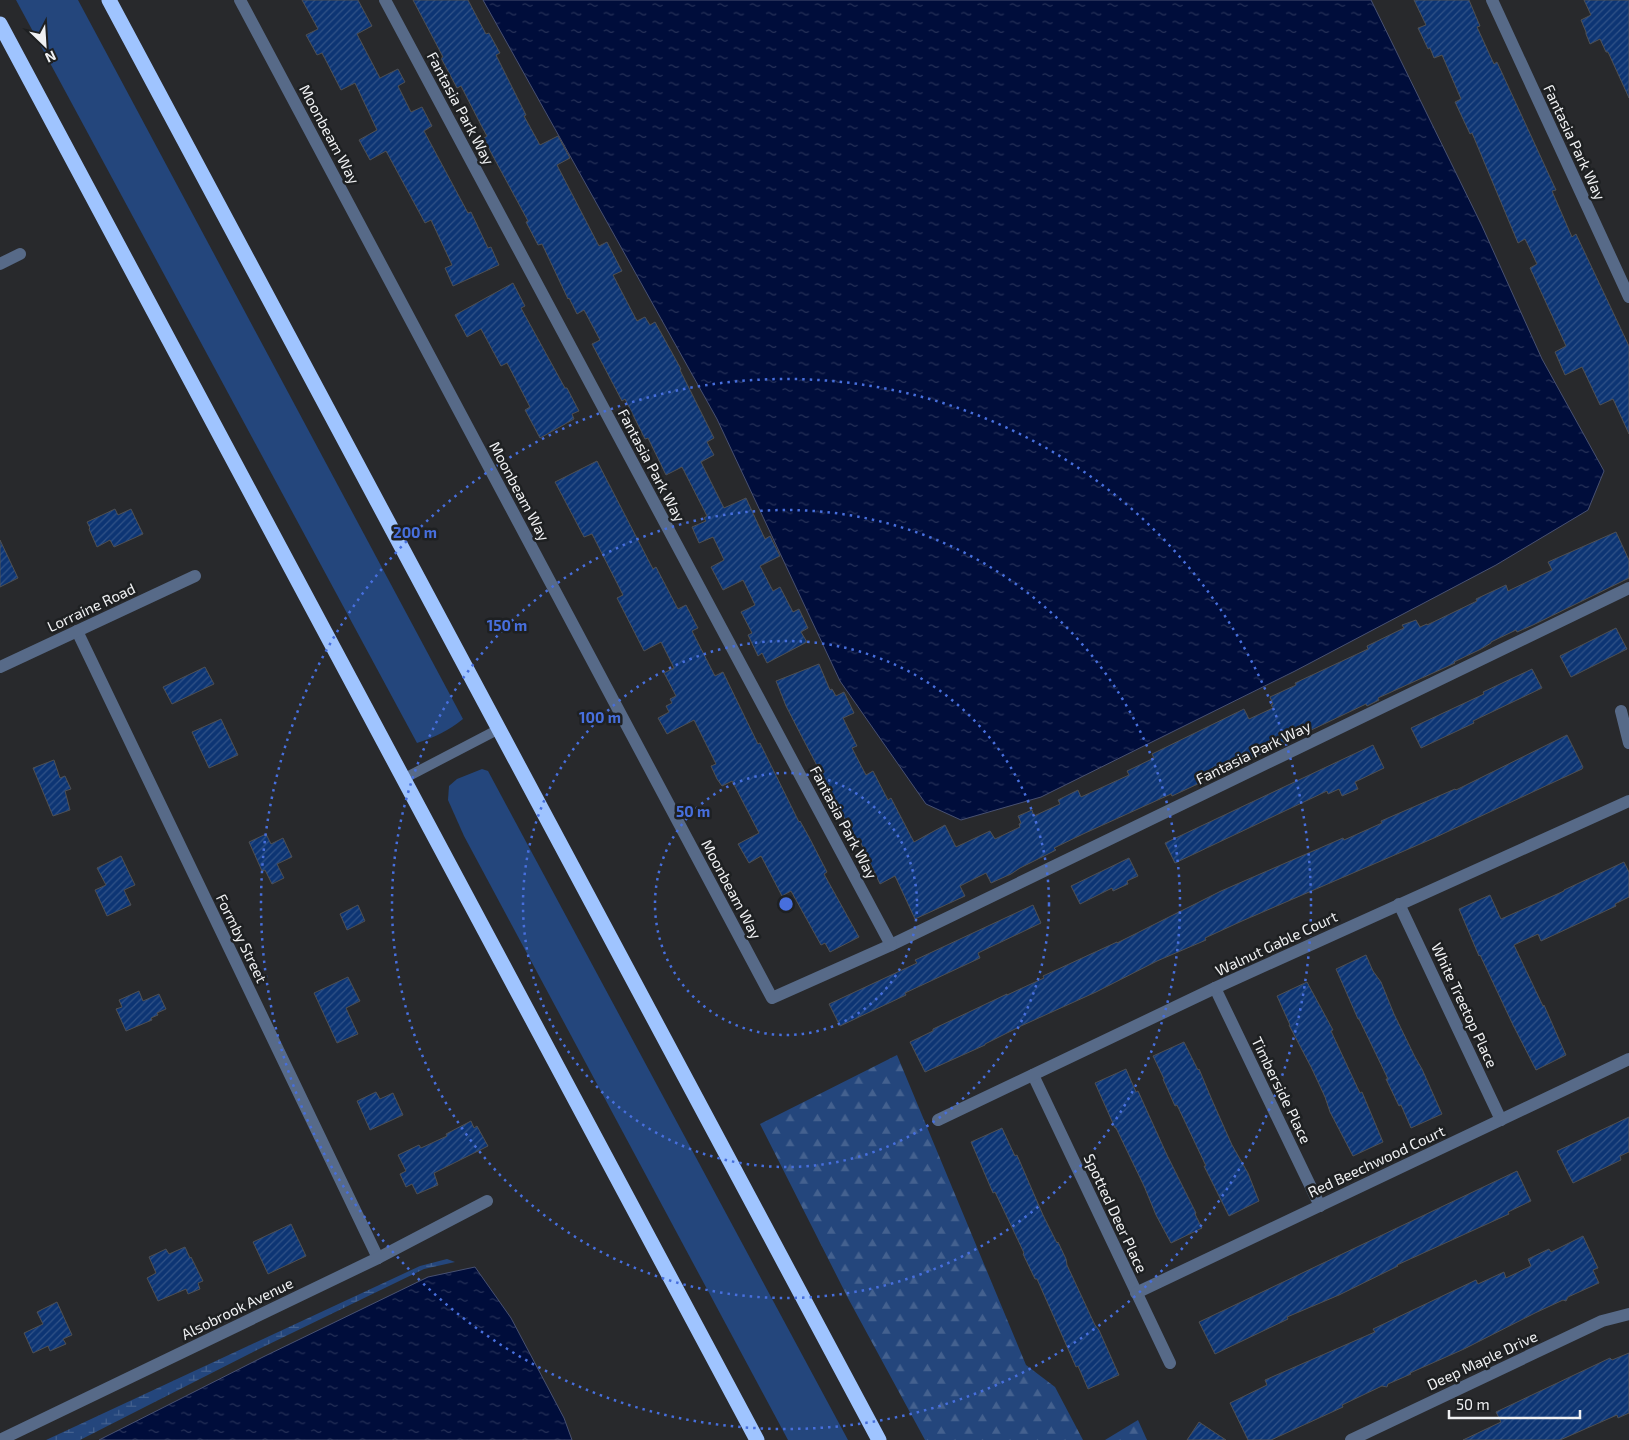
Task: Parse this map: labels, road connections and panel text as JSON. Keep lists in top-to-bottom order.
{
  "streets": {
    "street": [
      "Fantasia Park Way",
      "Moonbeam Way",
      "Lorraine Road",
      "Formby Street",
      "Walnut Gable Court",
      "White Treetop Place",
      "Timberside Place",
      "Red Beechwood Court",
      "Spotted Deer Place",
      "Alsobrook Avenue",
      "Deep Maple Drive"
    ]
  },
  "crossings": [
    ["Fantasia Park Way", "Moonbeam Way"],
    ["Lorraine Road", "Formby Street"],
    ["Formby Street", "Alsobrook Avenue"],
    ["Walnut Gable Court", "White Treetop Place"],
    ["Walnut Gable Court", "Timberside Place"],
    ["Walnut Gable Court", "Spotted Deer Place"],
    ["White Treetop Place", "Red Beechwood Court"],
    ["Timberside Place", "Red Beechwood Court"],
    ["Red Beechwood Court", "Spotted Deer Place"]
  ],
  "scale_bar": "50 m",
  "north": "bottom right",
  "rings": [
    "200 m",
    "150 m",
    "100 m",
    "50 m"
  ]
}
